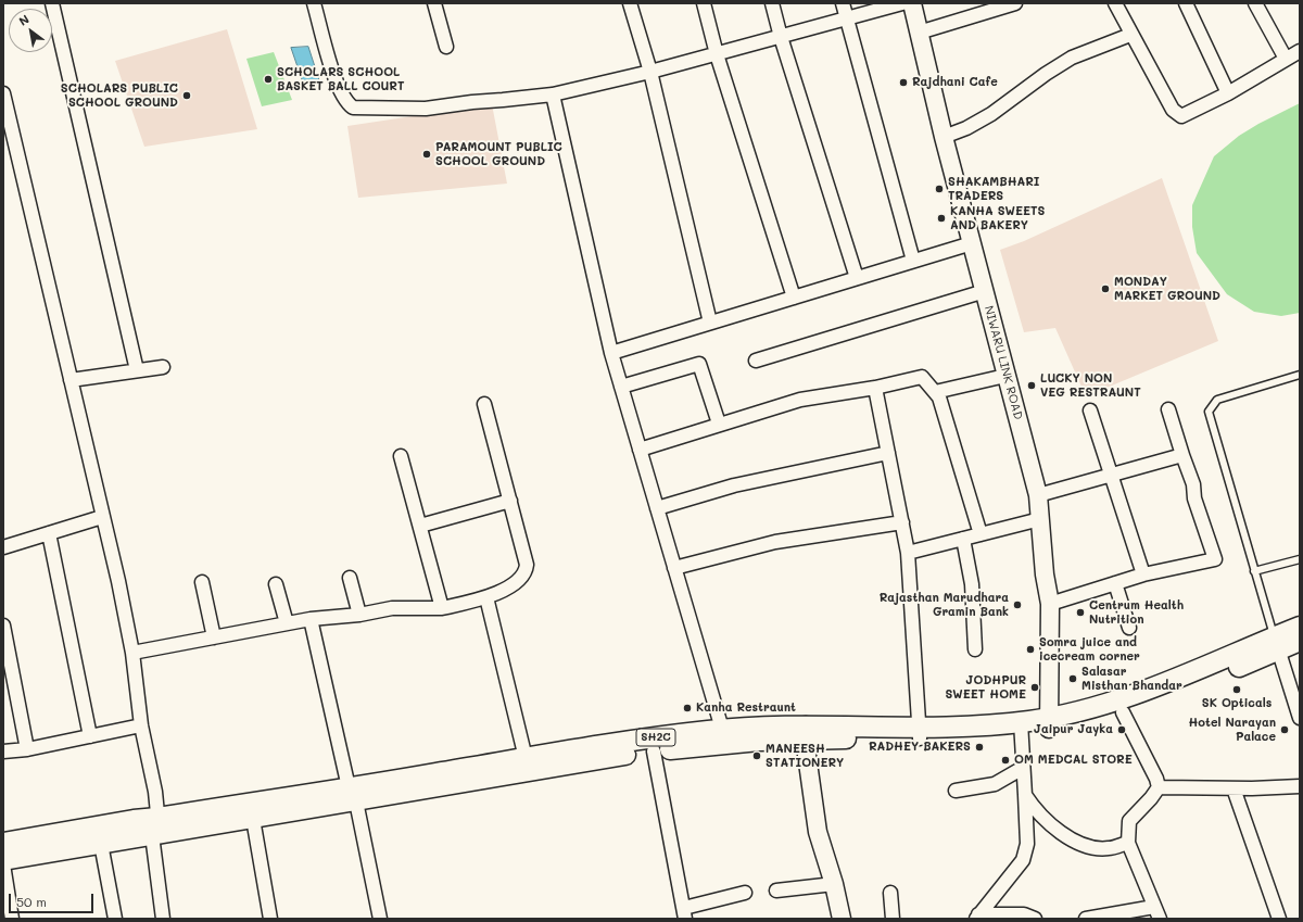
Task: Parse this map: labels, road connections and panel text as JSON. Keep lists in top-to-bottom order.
{
  "streets": {
    "main road": ["SH2C"],
    "street": ["NIWARU LINK ROAD"]
  },
  "crossings": [
    ["NIWARU LINK ROAD", "SH2C"]
  ],
  "places": [
    "SCHOLARS SCHOOL BASKET BALL COURT",
    "Rajdhani Cafe",
    "SCHOLARS PUBLIC SCHOOL GROUND",
    "PARAMOUNT PUBLIC SCHOOL GROUND",
    "SHAKAMBHARI TRADERS",
    "KANHA SWEETS AND BAKERY",
    "MONDAY MARKET GROUND",
    "LUCKY NON VEG RESTRAUNT",
    "Rajasthan Marudhara Gramin Bank",
    "Centrum Health Nutrition",
    "Somra juice and icecream corner",
    "Salasar Misthan Bhandar",
    "JODHPUR SWEET HOME",
    "SK Opticals",
    "Kanha Restraunt",
    "Jaipur Jayka",
    "Hotel Narayan Palace",
    "RADHEY BAKERS",
    "MANEESH STATIONERY",
    "OM MEDCAL STORE"
  ],
  "scale_bar": "50 m",
  "north": "top left"
}
